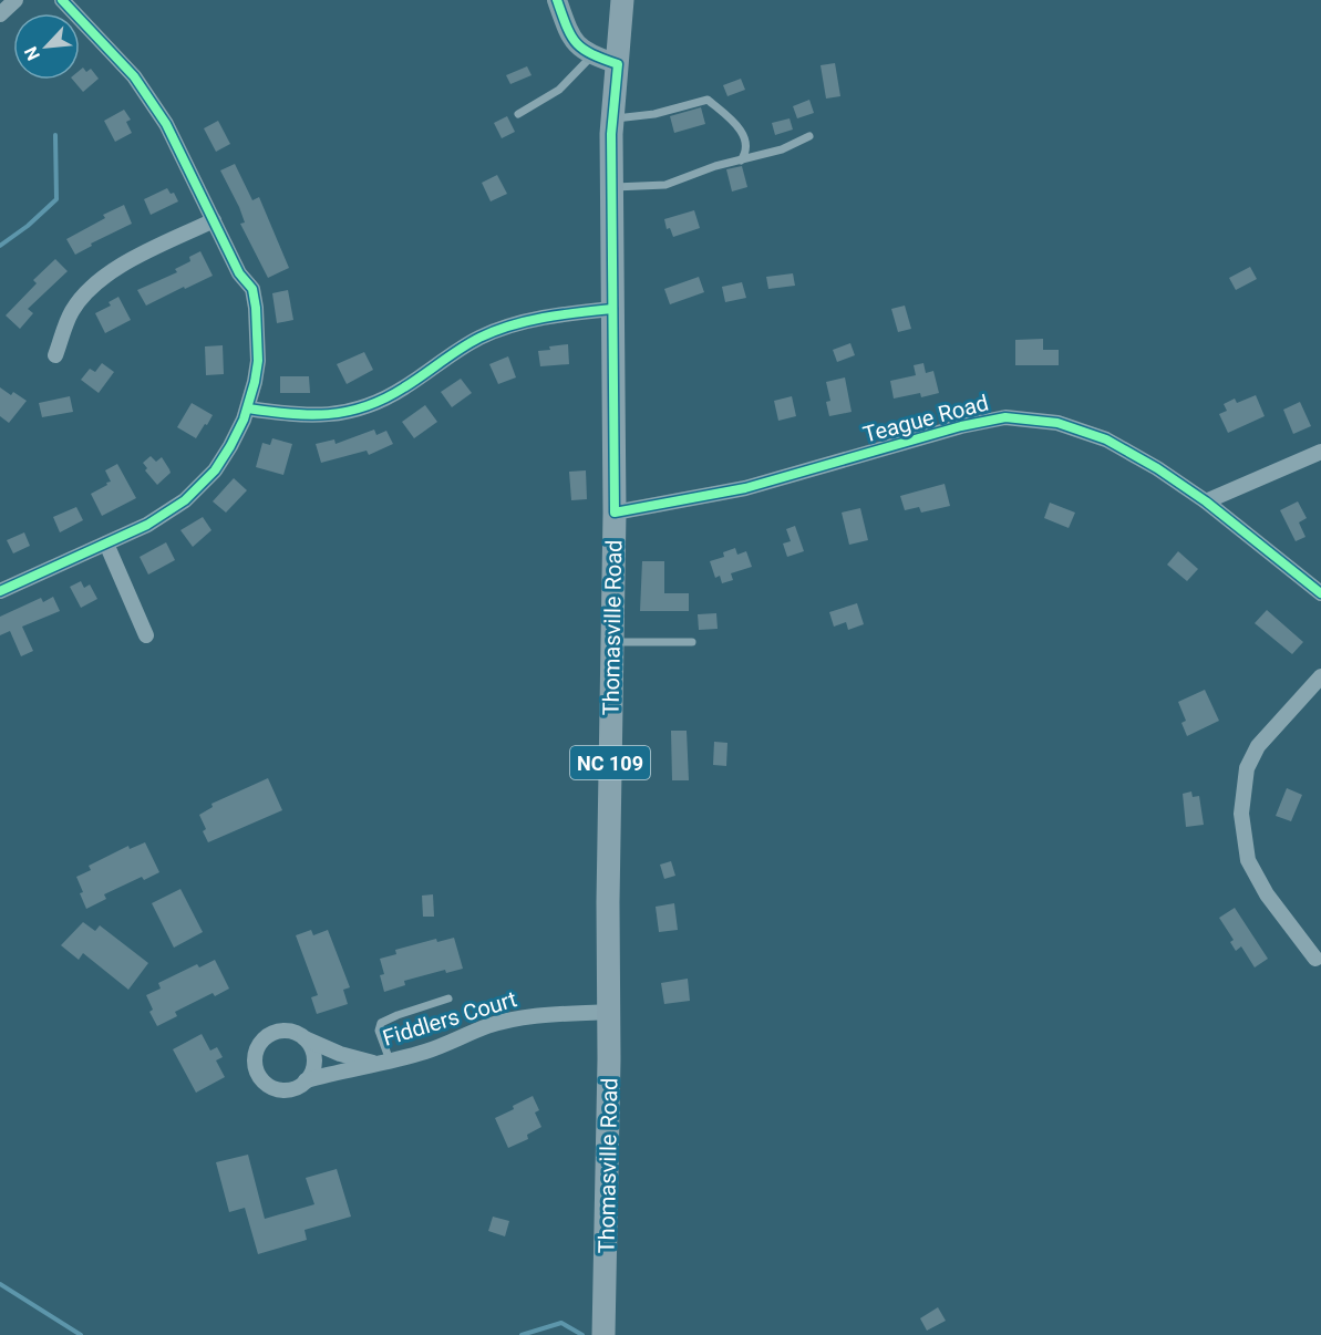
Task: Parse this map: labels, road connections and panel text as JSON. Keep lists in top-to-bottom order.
{
  "streets": {
    "main road": ["Thomasville Road", "NC 109"],
    "street": ["Teague Road", "Fiddlers Court"]
  },
  "crossings": [
    ["Teague Road", "Thomasville Road"],
    ["Thomasville Road", "Fiddlers Court"]
  ],
  "north": "bottom left"
}
